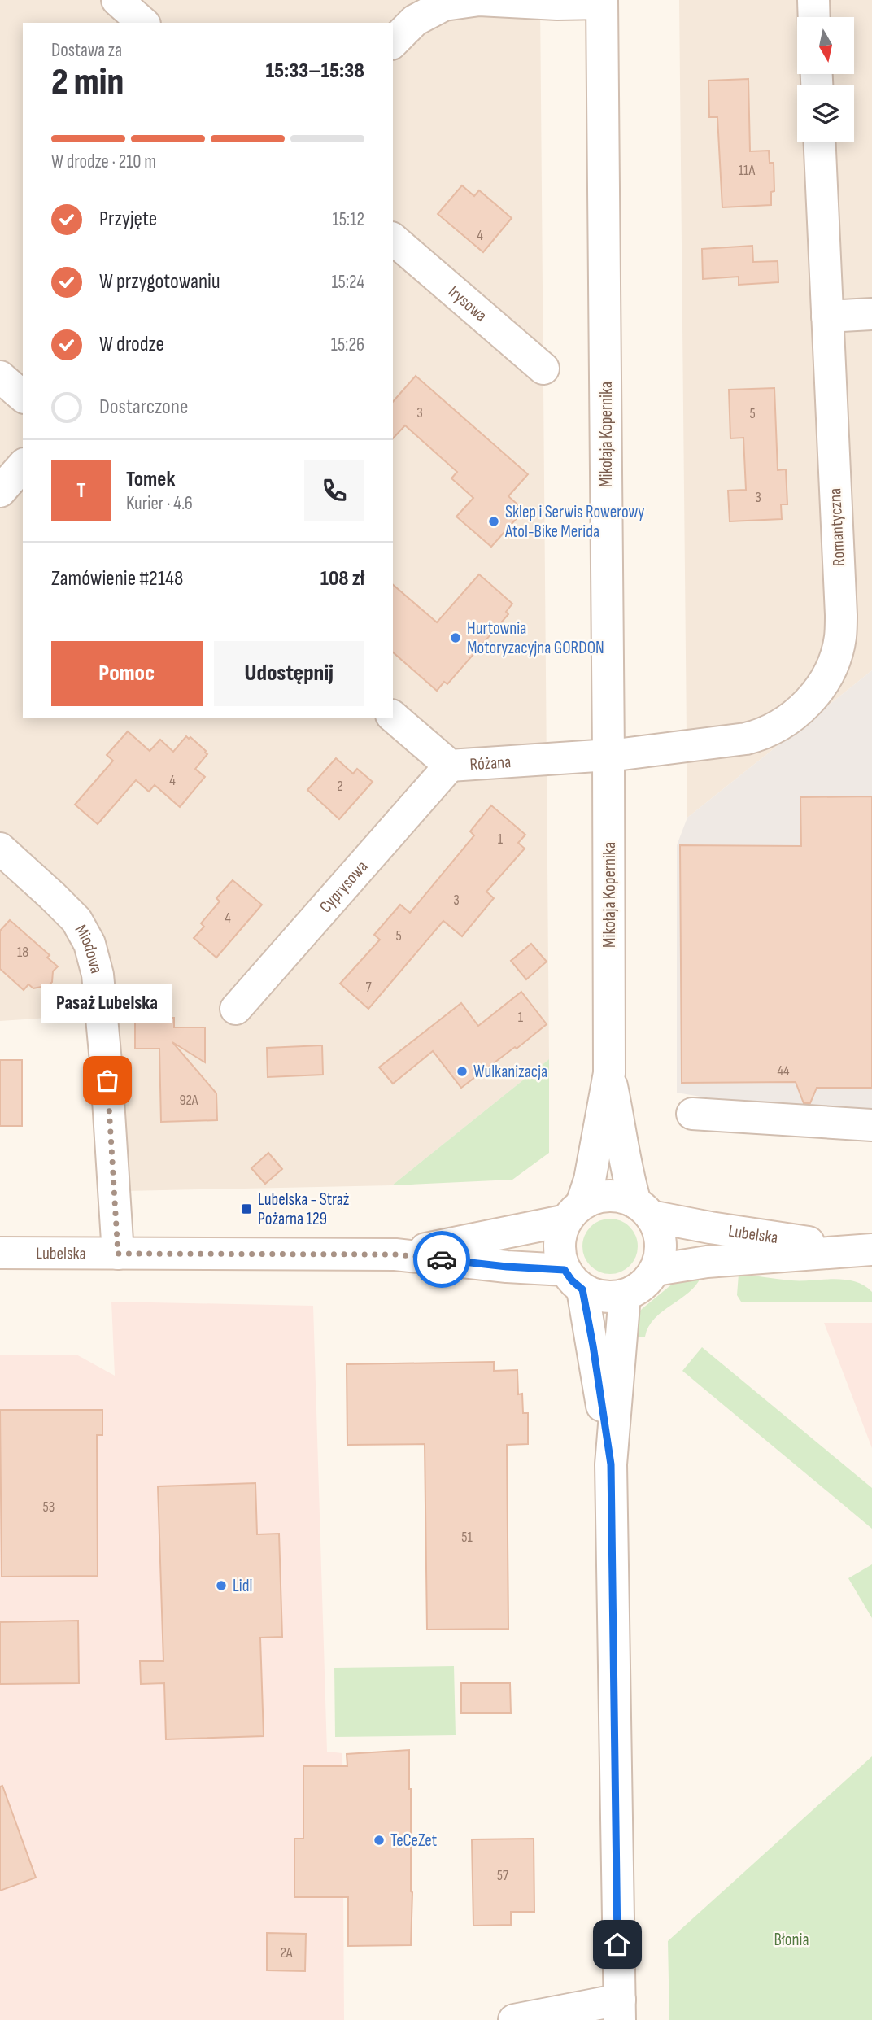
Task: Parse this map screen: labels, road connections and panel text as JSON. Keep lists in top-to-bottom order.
{
  "streets": {
    "street": [
      "Irysowa",
      "Mikołaja Kopernika",
      "Romantyczna",
      "Różana",
      "Cyprysowa",
      "Miodowa",
      "Lubelska"
    ]
  },
  "crossings": [
    ["Mikołaja Kopernika", "Romantyczna"],
    ["Mikołaja Kopernika", "Różana"],
    ["Mikołaja Kopernika", "Lubelska"],
    ["Romantyczna", "Różana"],
    ["Różana", "Cyprysowa"],
    ["Miodowa", "Lubelska"]
  ],
  "parks": ["Błonia"],
  "places": {
    "other": [
      "Sklep i Serwis Rowerowy Atol-Bike Merida",
      "Hurtownia Motoryzacyjna GORDON",
      "Wulkanizacja",
      "Pasaż Lubelska",
      "Lidl",
      "TeCeZet"
    ],
    "transit": ["Lubelska - Straż Pożarna 129"]
  },
  "house_numbers": [
    "11A",
    "4",
    "3",
    "5",
    "3",
    "4",
    "2",
    "1",
    "3",
    "4",
    "5",
    "18",
    "7",
    "1",
    "44",
    "92A",
    "53",
    "51",
    "57",
    "2A"
  ],
  "north": "bottom",
  "page": {
    "heading": ["2 min", "Dostawa za", "15:33–15:38"],
    "panel": [
      "Tomek",
      "Kurier · 4.6",
      "Zamówienie #2148",
      "108 zł"
    ],
    "bar": "W drodze · 210 m",
    "list": [
      ["Przyjęte", "15:12"],
      ["W przygotowaniu", "15:24"],
      ["W drodze", "15:26"],
      "Dostarczone"
    ],
    "round": "T",
    "buttons": ["Pomoc", "Udostępnij"],
    "bubble": "Pasaż Lubelska"
  }
}
